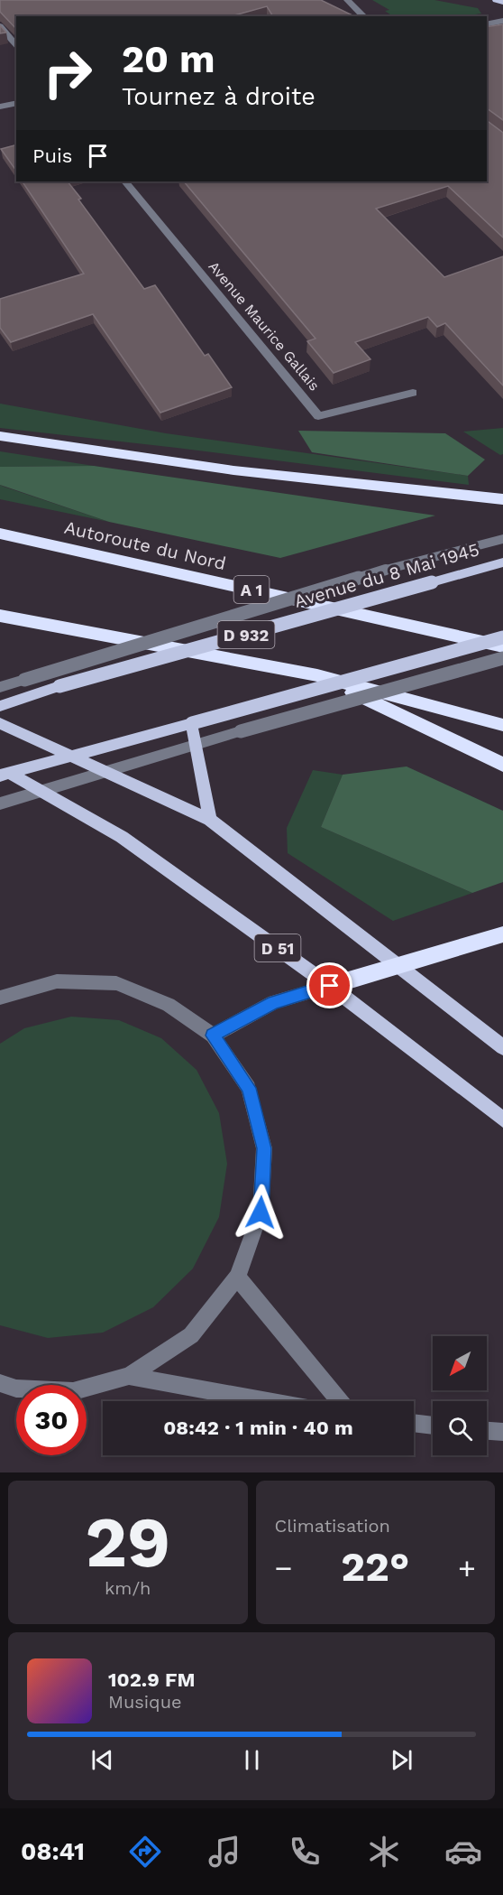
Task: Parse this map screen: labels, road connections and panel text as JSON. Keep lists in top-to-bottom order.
{
  "streets": {
    "highway": ["Autoroute du Nord", "A 1"],
    "main road": ["Avenue du 8 Mai 1945", "D 932", "D 51"],
    "street": ["Avenue Maurice Gallais"]
  },
  "north": "bottom left",
  "page": {
    "turn": ["20 m", "Tournez à droite"],
    "then": "Puis",
    "limit": "30",
    "trip": "08:42 · 1 min · 40 m",
    "tile": [
      ["29", "km/h"],
      "Climatisation"
    ],
    "heat": ["−", "22°", "+"],
    "song": ["102.9 FM", "Musique"],
    "tabs": "08:41"
  }
}
